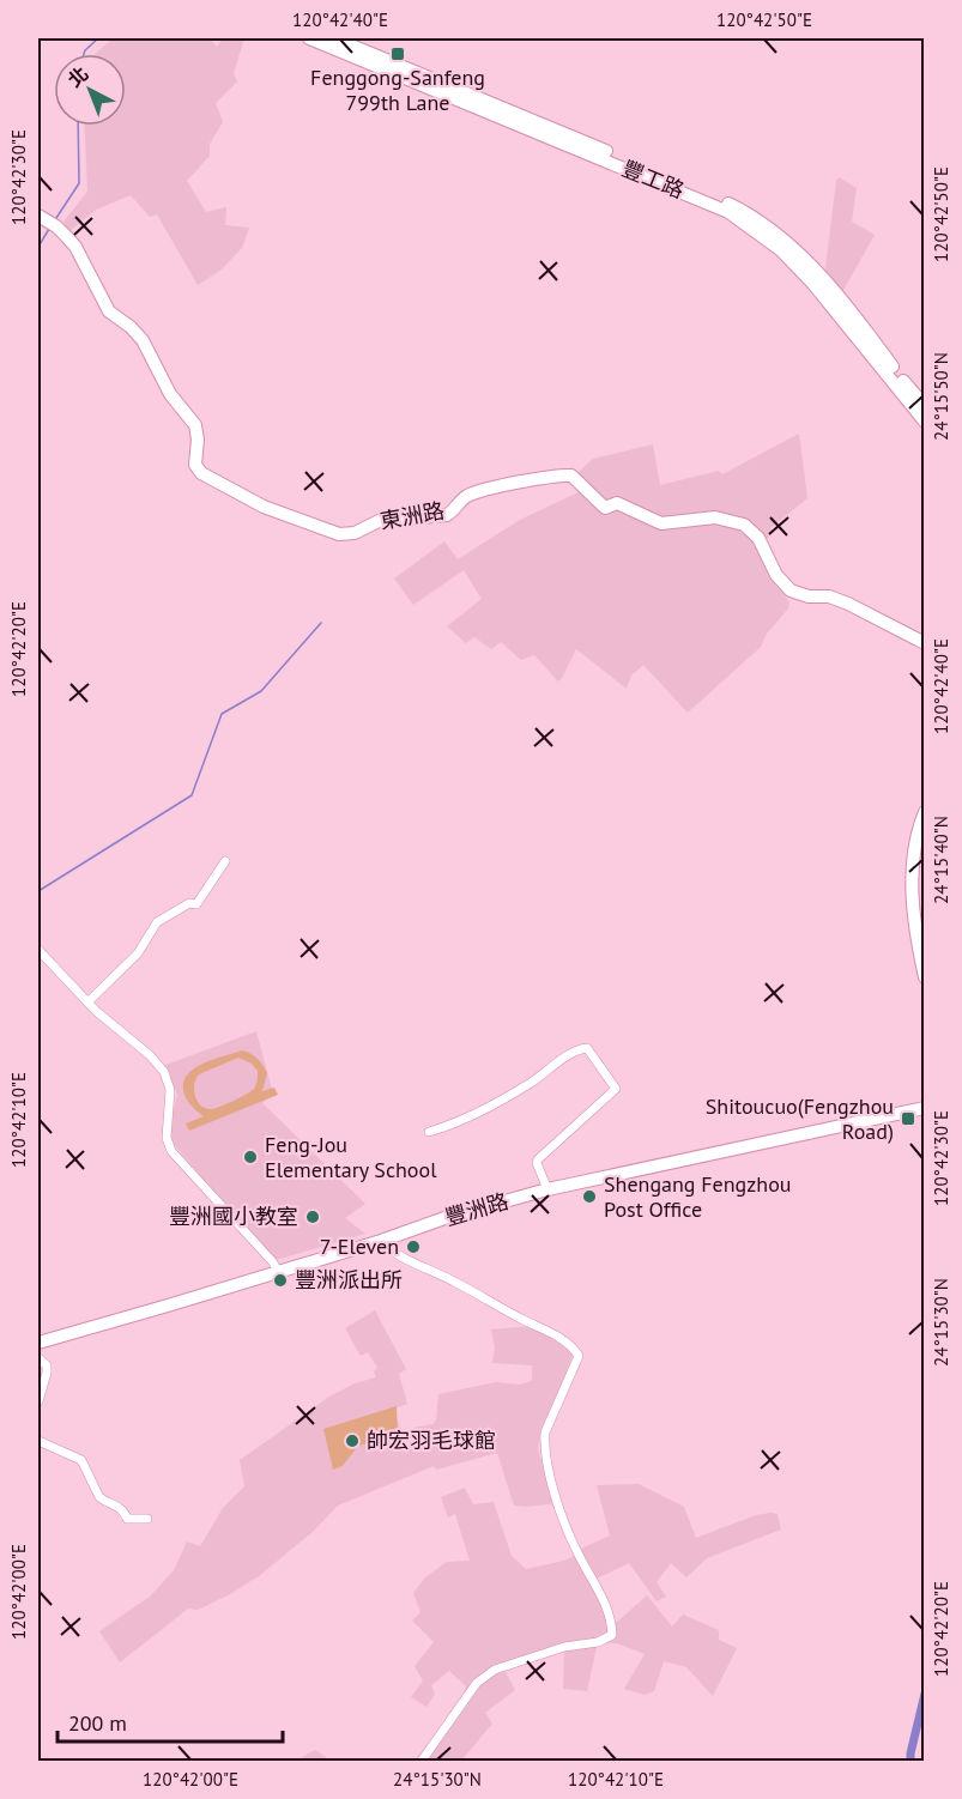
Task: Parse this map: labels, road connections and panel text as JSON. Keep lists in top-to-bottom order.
{
  "streets": {
    "street": ["豐工路", "東洲路", "豐洲路"]
  },
  "places": {
    "transit": ["Fenggong-Sanfeng 799th Lane", "Shitoucuo(Fengzhou Road)"],
    "other": [
      "Feng-Jou Elementary School",
      "Shengang Fengzhou Post Office",
      "豐洲國小教室",
      "7-Eleven",
      "豐洲派出所",
      "帥宏羽毛球館"
    ]
  },
  "scale_bar": "200 m",
  "north": "top left",
  "coordinates": [
    "120°42'40\"E",
    "120°42'50\"E",
    "120°42'30\"E",
    "24°15'50\"N",
    "120°42'20\"E",
    "24°15'40\"N",
    "120°42'10\"E",
    "24°15'30\"N",
    "120°42'00\"E"
  ]
}
